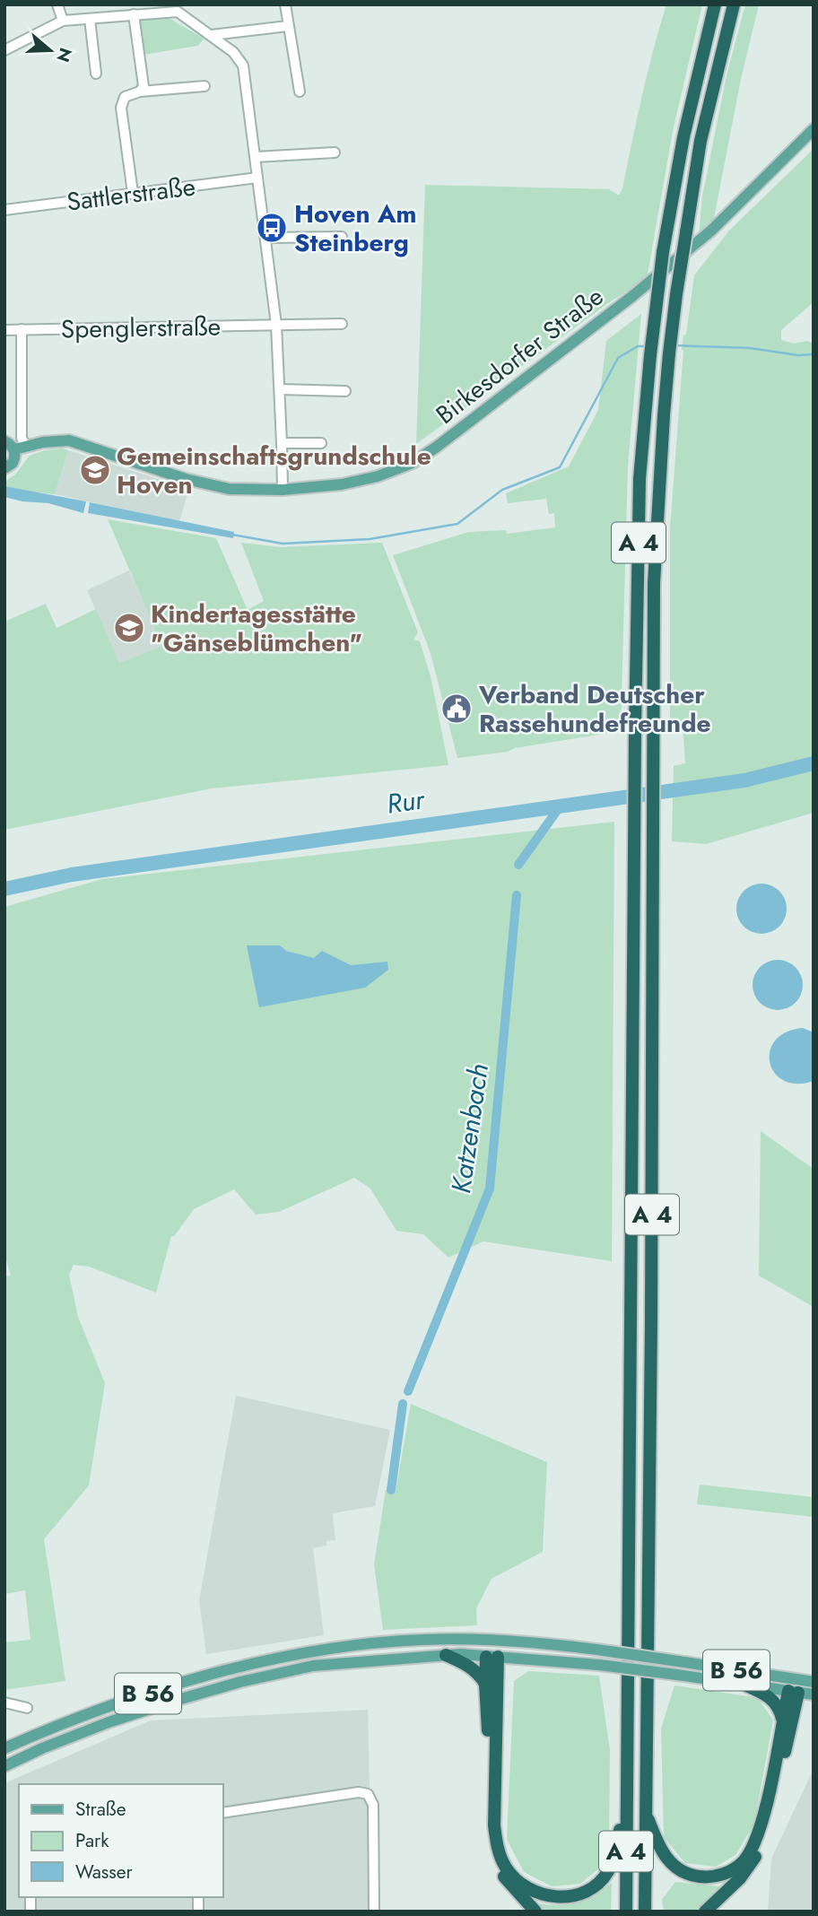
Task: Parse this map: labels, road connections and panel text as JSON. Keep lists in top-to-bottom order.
{
  "streets": {
    "highway": ["A 4"],
    "main road": ["Birkesdorfer Straße", "B 56"],
    "street": ["Sattlerstraße", "Spenglerstraße"]
  },
  "crossings": [
    ["A 4", "B 56"]
  ],
  "water": ["Rur", "Katzenbach"],
  "places": {
    "bus stop": ["Hoven Am Steinberg"],
    "school or university": ["Gemeinschaftsgrundschule Hoven", "Kindertagesstätte \"Gänseblümchen\""],
    "public building": ["Verband Deutscher Rassehundefreunde"]
  },
  "legend": ["Straße", "Park", "Wasser"],
  "north": "right"
}
